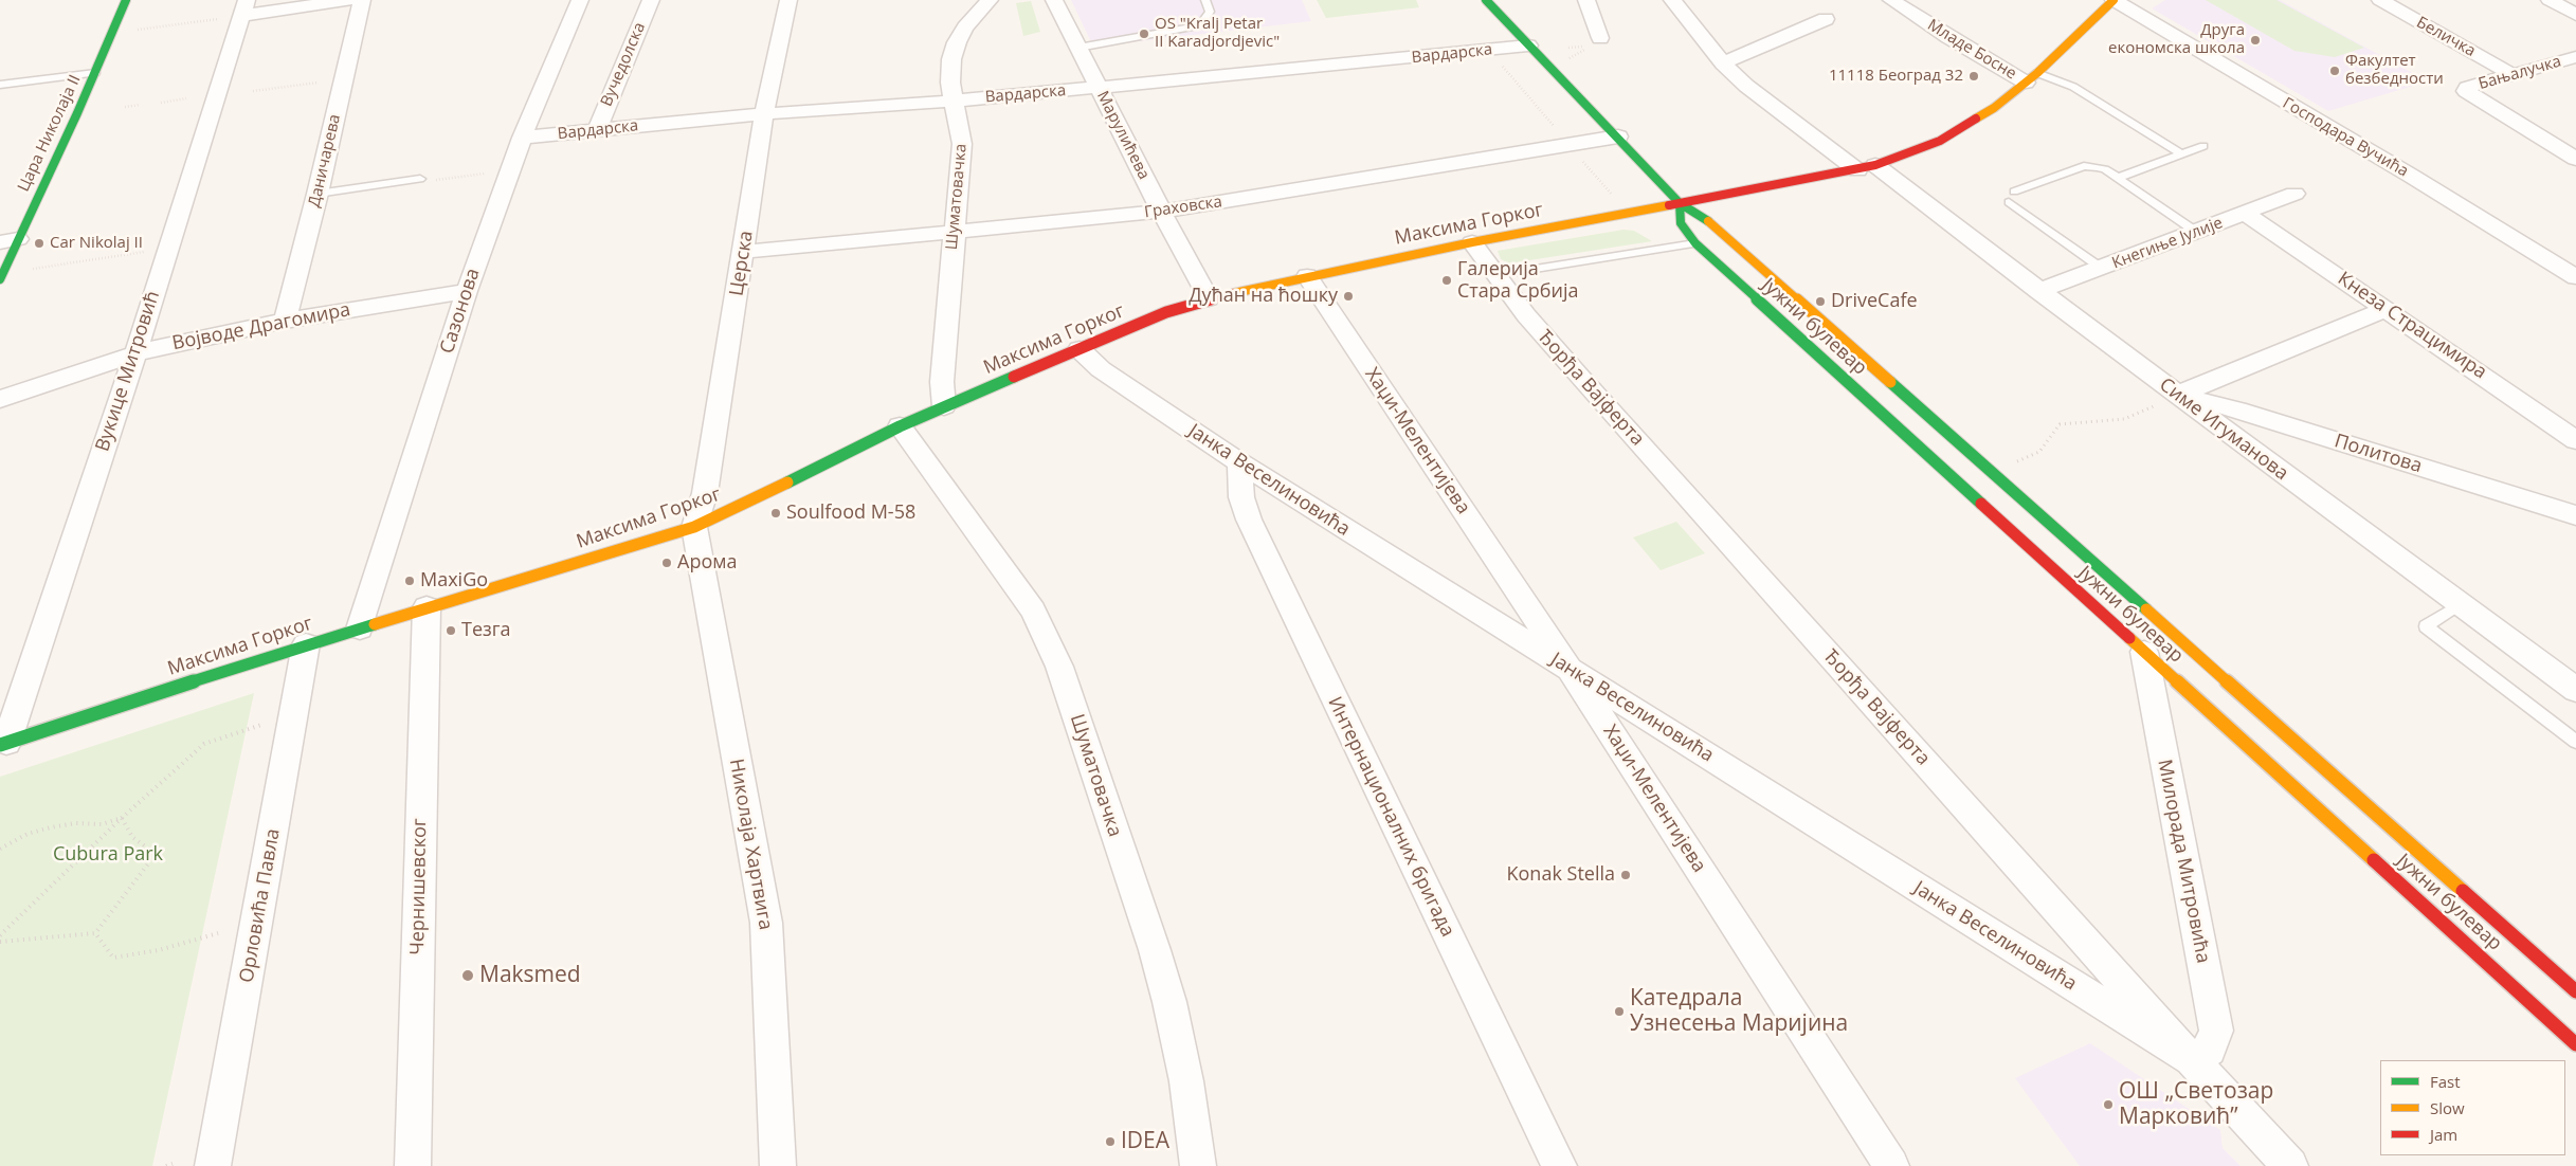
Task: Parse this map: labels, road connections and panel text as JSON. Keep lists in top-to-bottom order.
{
  "streets": {
    "main road": ["Цара Николаја II", "Максима Горког", "Јужни булевар"],
    "street": [
      "Беличка",
      "Младе Босне",
      "Вардарска",
      "Вучедолска",
      "Бањалучка",
      "Марулићева",
      "Господара Вучића",
      "Даничарева",
      "Шуматовачка",
      "Граховска",
      "Кнегиње Јулије",
      "Церска",
      "Сазонова",
      "Кнеза Страцимира",
      "Војводе Драгомира",
      "Вукице Митровић",
      "Ђорђа Вајферта",
      "Симе Игуманова",
      "Хаџи-Мелентијева",
      "Политова",
      "Јанка Веселиновића",
      "Интернационалних бригада",
      "Николаја Хартвига",
      "Милорада Митровића",
      "Чернишевског",
      "Орловића Павла"
    ]
  },
  "crossings": [
    ["Беличка", "Бањалучка"],
    ["Младе Босне", "Максима Горког"],
    ["Вардарска", "Вучедолска"],
    ["Вардарска", "Марулићева"],
    ["Вардарска", "Шуматовачка"],
    ["Вардарска", "Церска"],
    ["Вардарска", "Сазонова"],
    ["Вардарска", "Јужни булевар"],
    ["Марулићева", "Граховска"],
    ["Марулићева", "Максима Горког"],
    ["Господара Вучића", "Максима Горког"],
    ["Даничарева", "Војводе Драгомира"],
    ["Шуматовачка", "Граховска"],
    ["Шуматовачка", "Максима Горког"],
    ["Граховска", "Церска"],
    ["Граховска", "Јужни булевар"],
    ["Максима Горког", "Церска"],
    ["Максима Горког", "Сазонова"],
    ["Максима Горког", "Јужни булевар"],
    ["Максима Горког", "Вукице Митровић"],
    ["Максима Горког", "Ђорђа Вајферта"],
    ["Максима Горког", "Симе Игуманова"],
    ["Максима Горког", "Хаџи-Мелентијева"],
    ["Максима Горког", "Јанка Веселиновића"],
    ["Максима Горког", "Николаја Хартвига"],
    ["Максима Горког", "Чернишевског"],
    ["Максима Горког", "Орловића Павла"],
    ["Кнегиње Јулије", "Кнеза Страцимира"],
    ["Кнегиње Јулије", "Симе Игуманова"],
    ["Церска", "Николаја Хартвига"],
    ["Сазонова", "Војводе Драгомира"],
    ["Војводе Драгомира", "Вукице Митровић"],
    ["Јужни булевар", "Милорада Митровића"],
    ["Ђорђа Вајферта", "Јанка Веселиновића"],
    ["Ђорђа Вајферта", "Милорада Митровића"],
    ["Симе Игуманова", "Политова"],
    ["Хаџи-Мелентијева", "Јанка Веселиновића"],
    ["Јанка Веселиновића", "Интернационалних бригада"],
    ["Јанка Веселиновића", "Милорада Митровића"]
  ],
  "parks": ["Cubura Park"],
  "places": [
    "OS \"Kralj Petar II Karadjordjevic\"",
    "Друга економска школа",
    "Факултет безбедности",
    "11118 Београд 32",
    "Car Nikolaj II",
    "Галерија Стара Србија",
    "Дућан на ћошку",
    "DriveCafe",
    "Soulfood M-58",
    "Арома",
    "MaxiGo",
    "Тезга",
    "Konak Stella",
    "Maksmed",
    "Катедрала Узнесења Маријина",
    "ОШ „Светозар Марковић”",
    "IDEA"
  ],
  "legend": ["Fast", "Slow", "Jam"]
}
